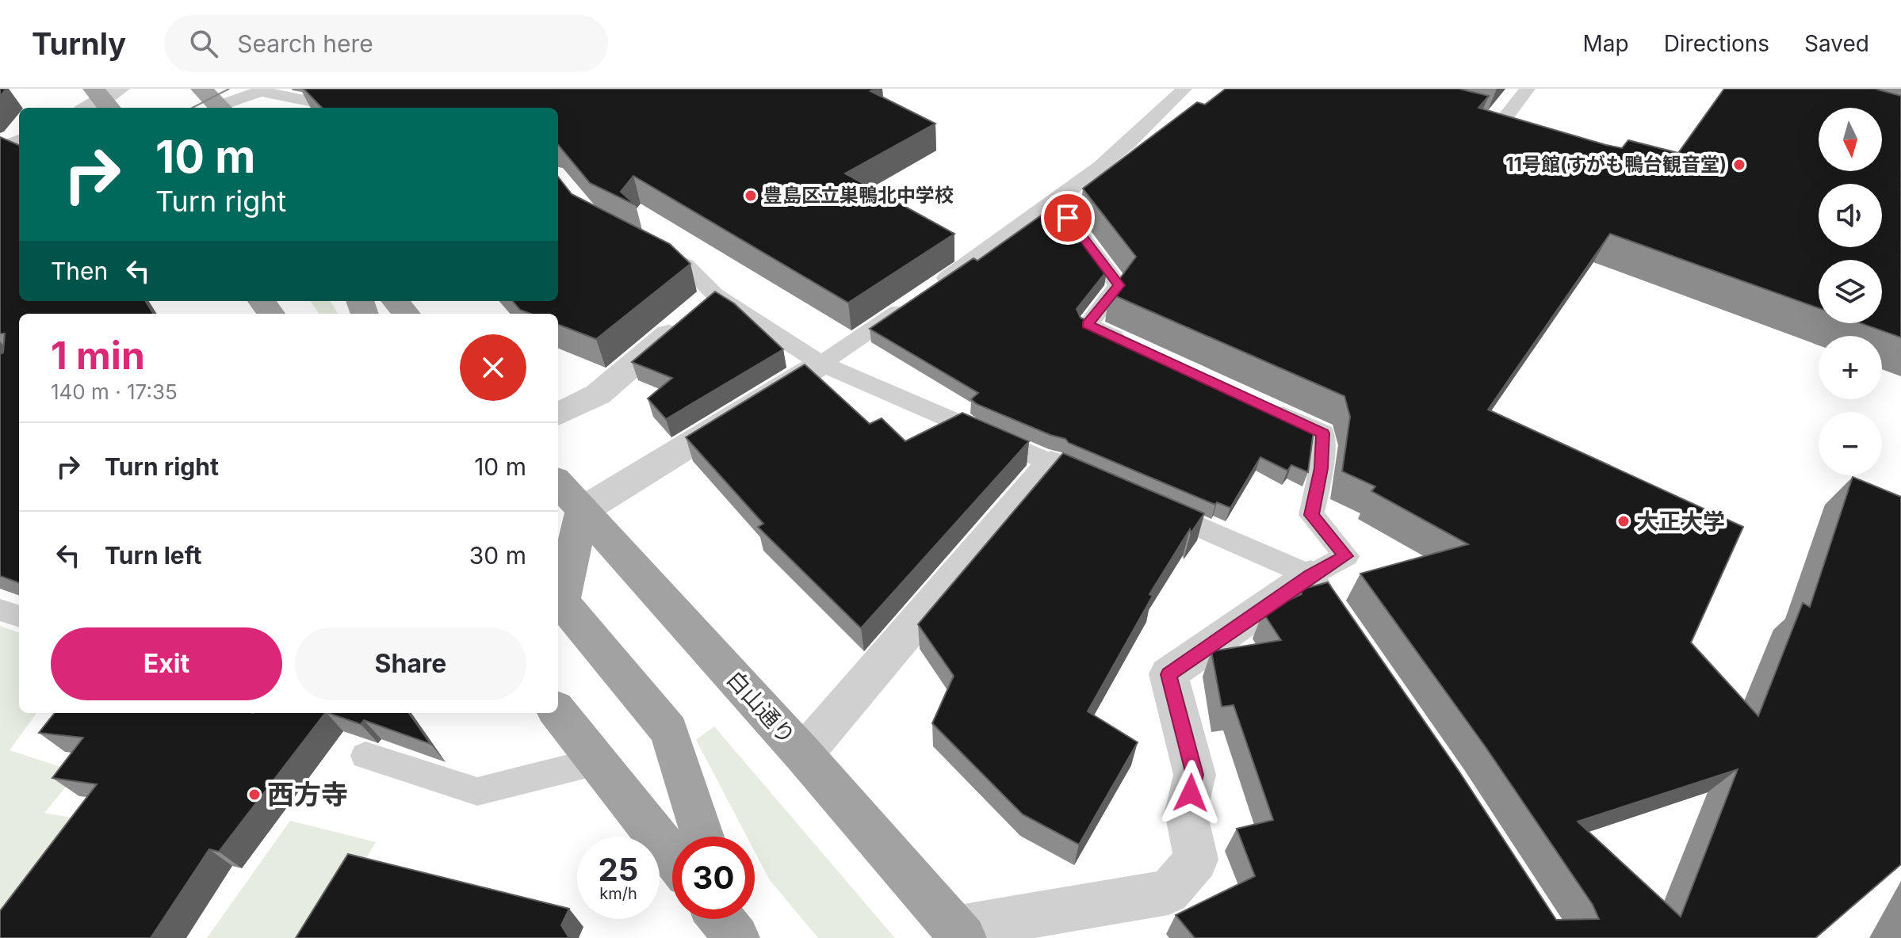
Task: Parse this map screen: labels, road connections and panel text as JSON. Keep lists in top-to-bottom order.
{
  "streets": {
    "highway": ["白山通り"]
  },
  "places": [
    "11号館(すがも鴨台観音堂)",
    "豊島区立巣鴨北中学校",
    "大正大学",
    "西方寺"
  ],
  "north": "bottom",
  "page": {
    "header": "Turnly",
    "search": "Search here",
    "nav": ["Map", "Directions", "Saved"],
    "map_buttons": ["+", "−"],
    "turn": ["10 m", "Turn right"],
    "then": "Then",
    "heading": ["1 min", "140 m · 17:35"],
    "list": [
      {
        "name": "Turn right",
        "value": "10 m"
      },
      {
        "name": "Turn left",
        "value": "30 m"
      }
    ],
    "buttons": ["Exit", "Share"],
    "speed": "25 km/h",
    "limit": "30"
  }
}
